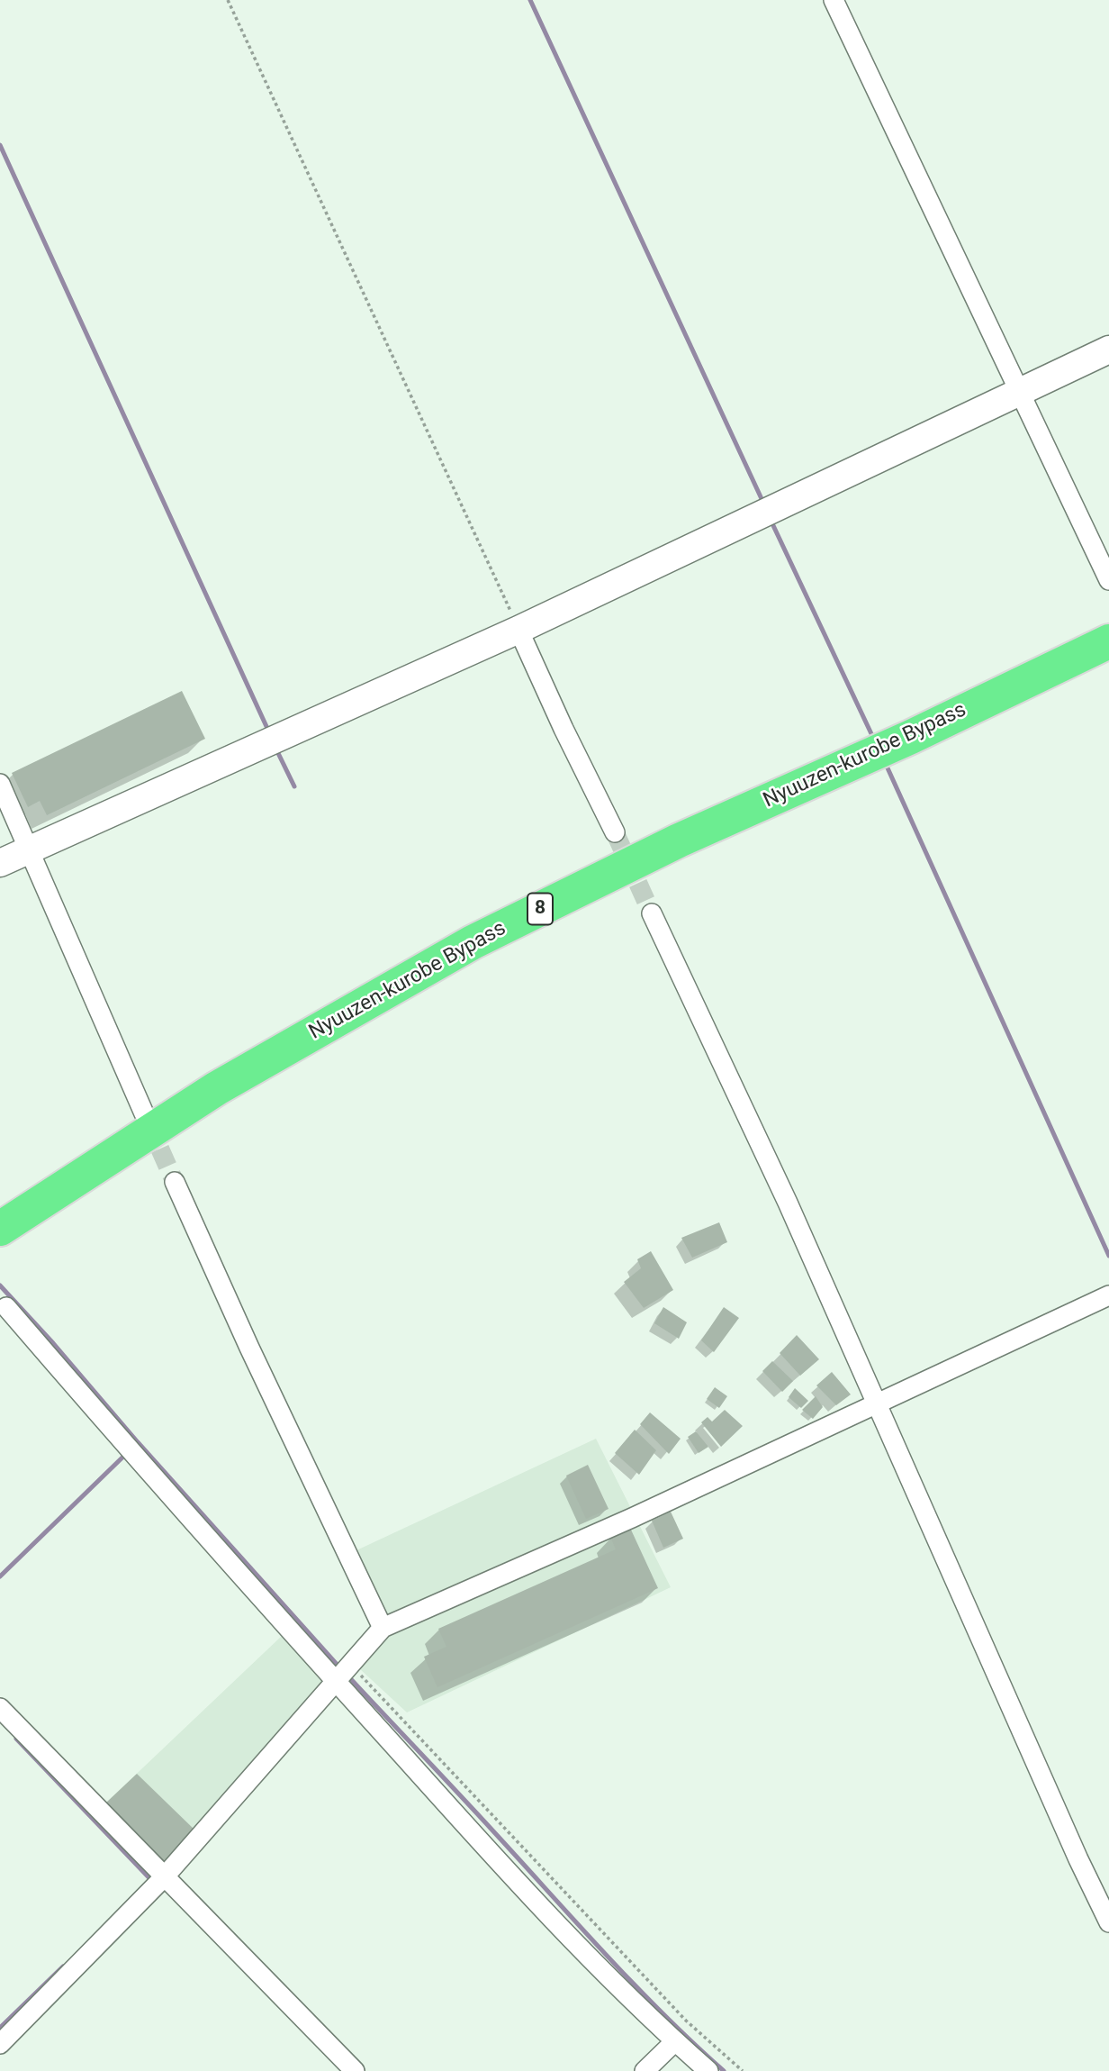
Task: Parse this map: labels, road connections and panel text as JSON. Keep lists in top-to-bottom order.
{
  "streets": {
    "highway": ["Nyuuzen-kurobe Bypass", "8"]
  }
}
